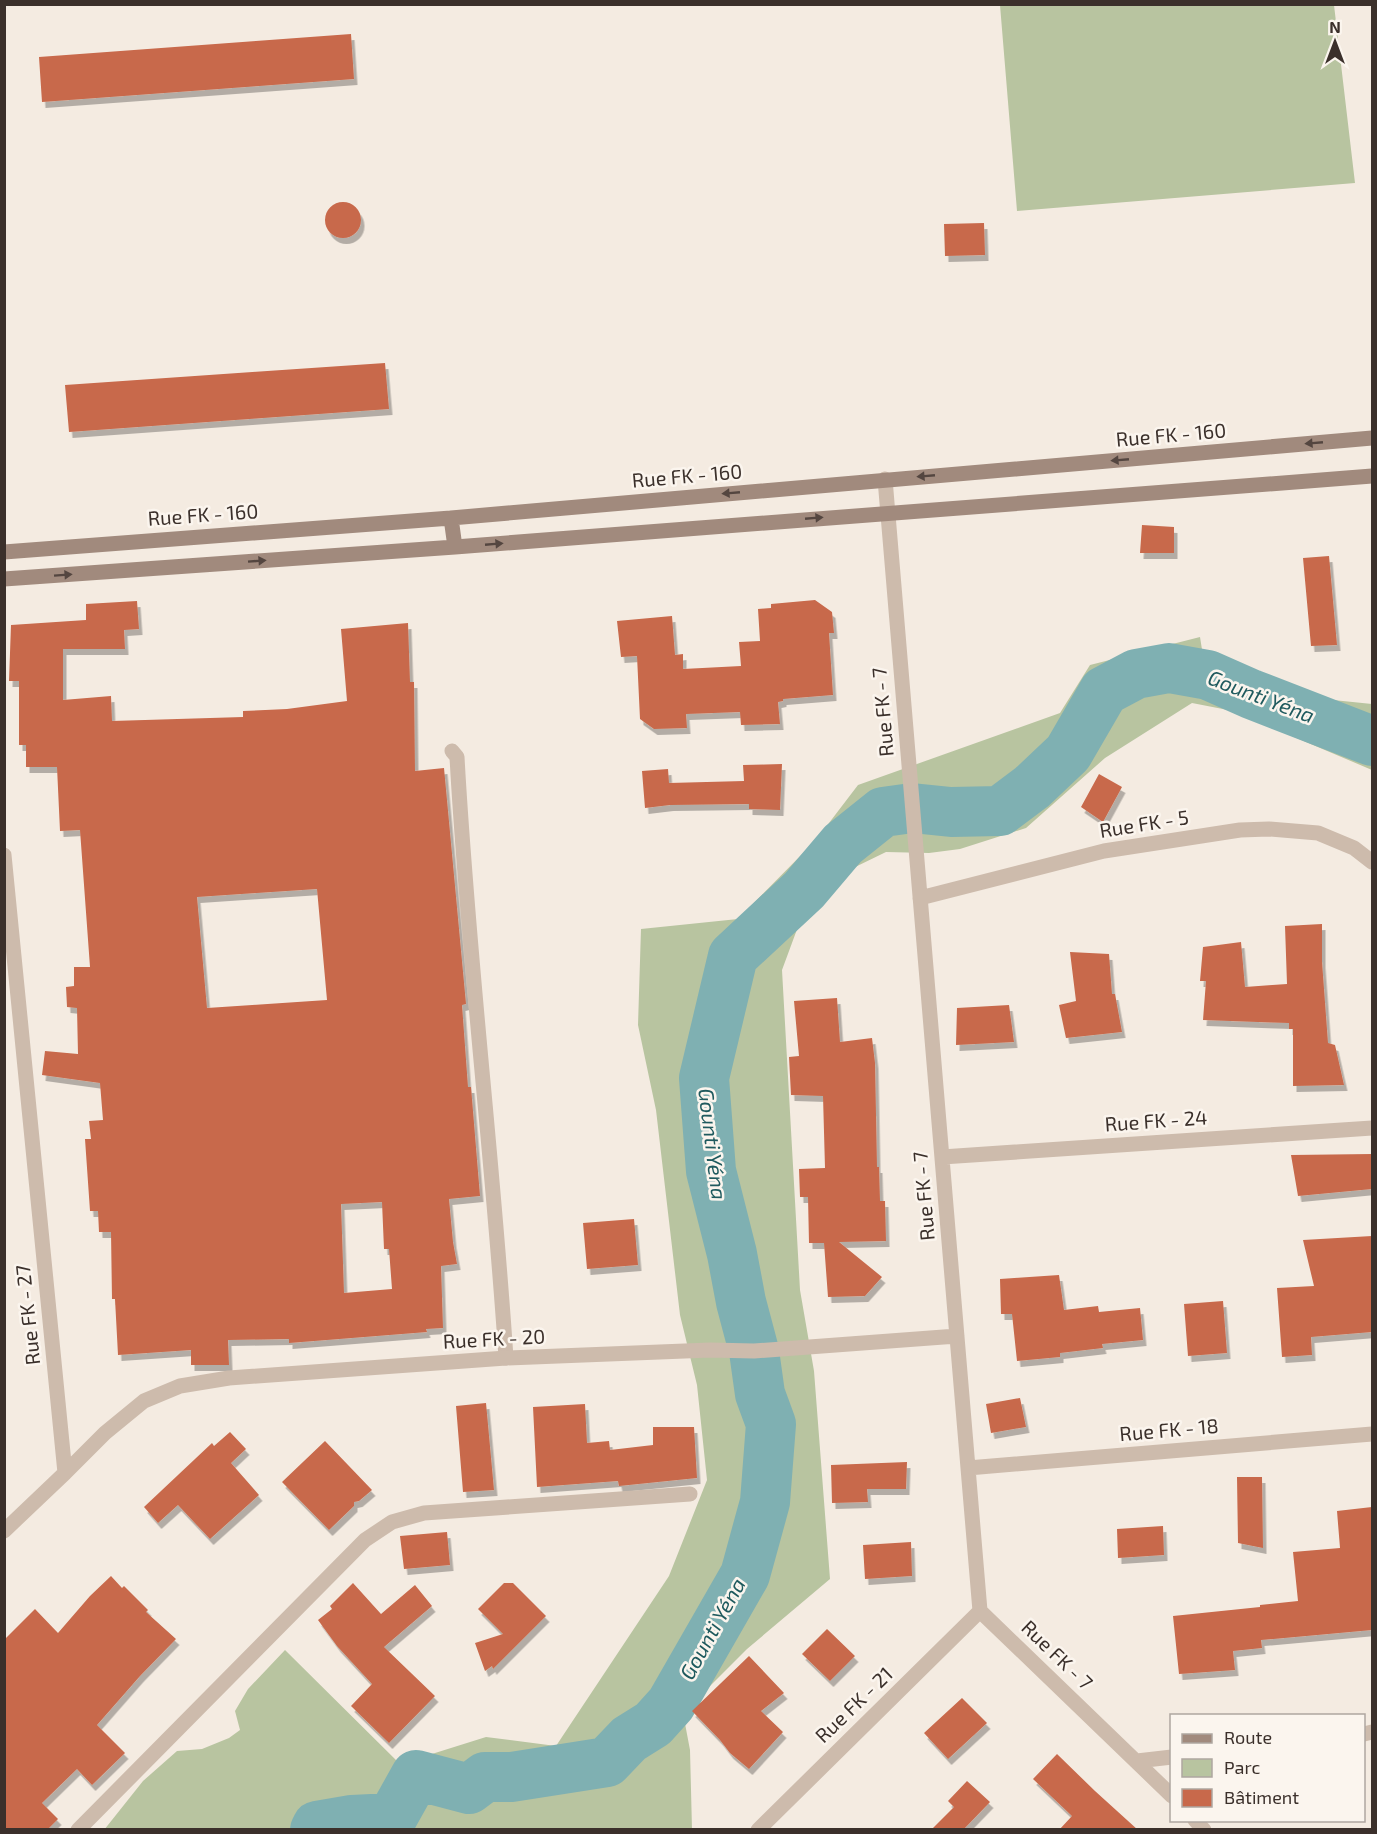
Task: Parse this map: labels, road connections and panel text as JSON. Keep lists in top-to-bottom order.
{
  "streets": {
    "main road": ["Rue FK - 160"],
    "street": [
      "Rue FK - 7",
      "Rue FK - 5",
      "Rue FK - 24",
      "Rue FK - 27",
      "Rue FK - 20",
      "Rue FK - 18",
      "Rue FK - 21"
    ]
  },
  "crossings": [
    ["Rue FK - 160", "Rue FK - 7"],
    ["Rue FK - 7", "Rue FK - 5"],
    ["Rue FK - 7", "Rue FK - 24"],
    ["Rue FK - 7", "Rue FK - 20"],
    ["Rue FK - 7", "Rue FK - 18"],
    ["Rue FK - 7", "Rue FK - 21"],
    ["Rue FK - 27", "Rue FK - 20"]
  ],
  "water": ["Gounti Yéna"],
  "legend": ["Route", "Parc", "Bâtiment"],
  "north": "top"
}
